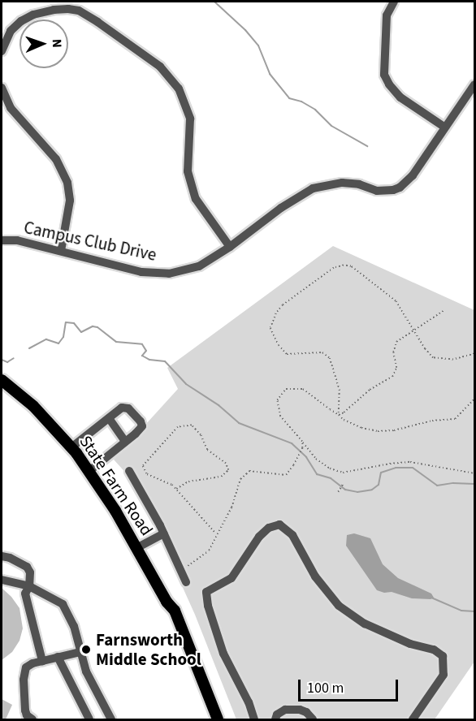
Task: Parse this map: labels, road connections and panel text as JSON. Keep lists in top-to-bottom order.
{
  "streets": {
    "main road": ["State Farm Road"],
    "street": ["Campus Club Drive"]
  },
  "places": ["Farnsworth Middle School"],
  "scale_bar": "100 m",
  "north": "right"
}
